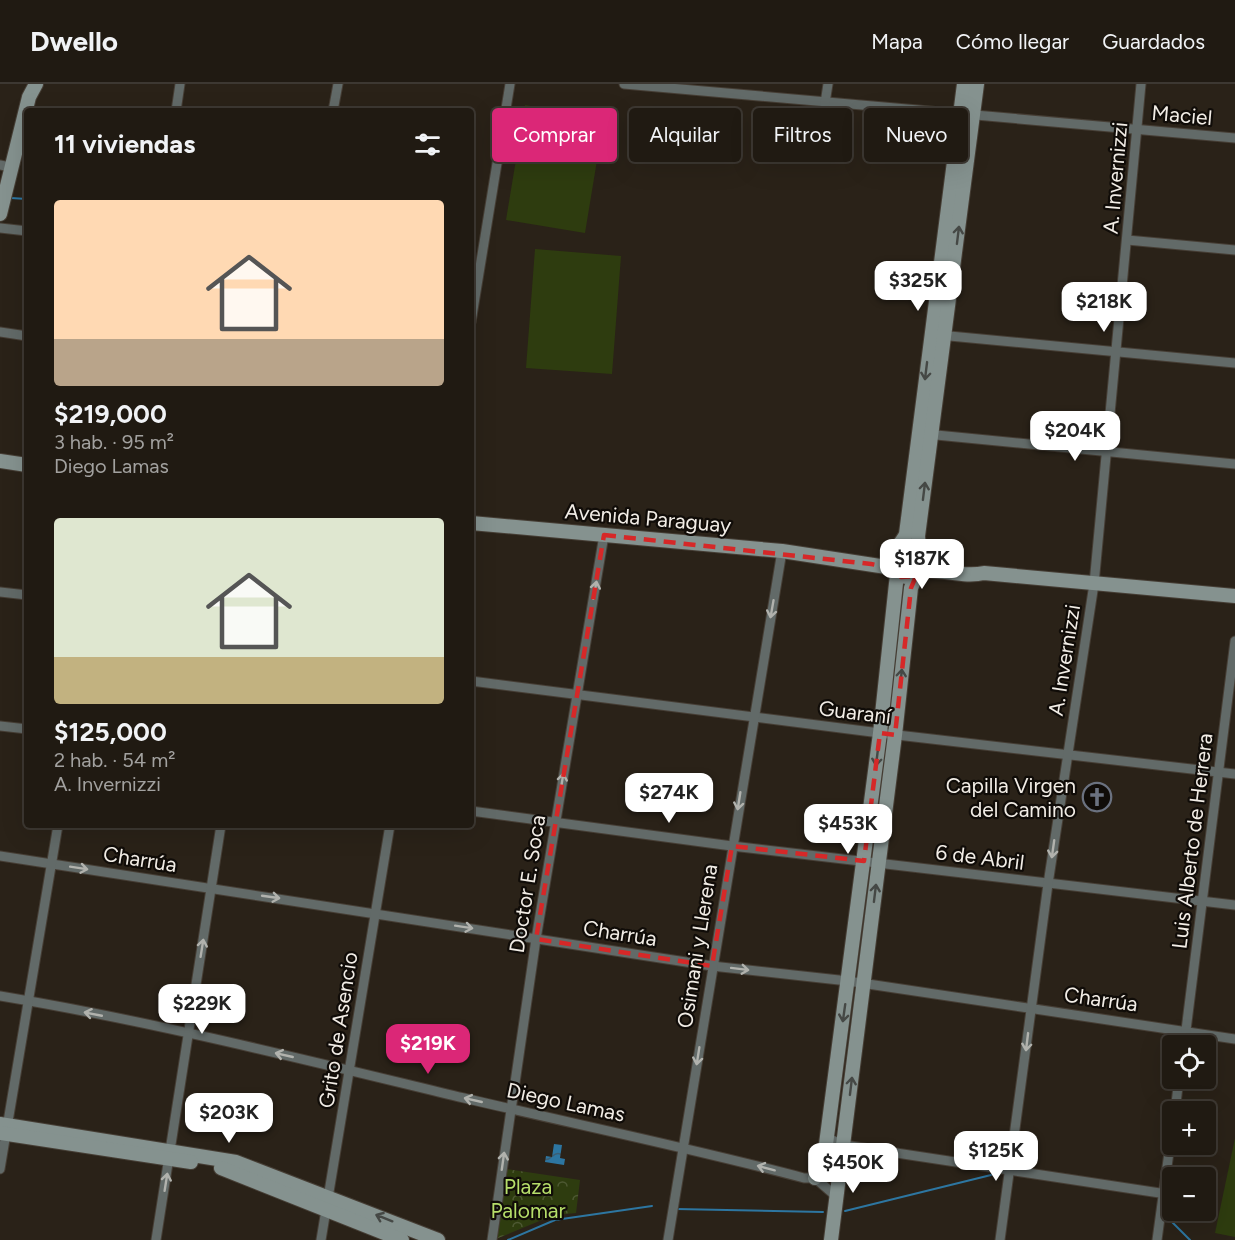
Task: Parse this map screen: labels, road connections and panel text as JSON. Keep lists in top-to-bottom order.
{
  "streets": {
    "street": [
      "Maciel",
      "A. Invernizzi",
      "Avenida Paraguay",
      "Guaraní",
      "Luis Alberto de Herrera",
      "6 de Abril",
      "Charrúa",
      "Doctor E. Soca",
      "Osimani y Llerena",
      "Grito de Asencio",
      "Diego Lamas"
    ]
  },
  "crossings": [
    ["Maciel", "A. Invernizzi"],
    ["A. Invernizzi", "Guaraní"],
    ["A. Invernizzi", "6 de Abril"],
    ["A. Invernizzi", "Charrúa"],
    ["Avenida Paraguay", "Doctor E. Soca"],
    ["Avenida Paraguay", "Osimani y Llerena"],
    ["Guaraní", "Luis Alberto de Herrera"],
    ["Guaraní", "Doctor E. Soca"],
    ["Guaraní", "Osimani y Llerena"],
    ["Luis Alberto de Herrera", "6 de Abril"],
    ["Luis Alberto de Herrera", "Charrúa"],
    ["6 de Abril", "Doctor E. Soca"],
    ["6 de Abril", "Osimani y Llerena"],
    ["Charrúa", "Doctor E. Soca"],
    ["Charrúa", "Osimani y Llerena"],
    ["Charrúa", "Grito de Asencio"],
    ["Doctor E. Soca", "Diego Lamas"],
    ["Osimani y Llerena", "Diego Lamas"],
    ["Grito de Asencio", "Diego Lamas"]
  ],
  "one_way": [
    "Charrúa",
    "Doctor E. Soca",
    "Osimani y Llerena",
    "Diego Lamas"
  ],
  "parks": ["Plaza Palomar"],
  "places": {
    "church": ["Capilla Virgen del Camino"]
  },
  "page": {
    "header": "Dwello",
    "nav": ["Mapa", "Cómo llegar", "Guardados"],
    "chip": [
      "Comprar",
      "Alquilar",
      "Filtros",
      "Nuevo"
    ],
    "heading": "11 viviendas",
    "list": [
      {
        "name": "$219,000",
        "note": "3 hab. · 95 m² · Diego Lamas"
      },
      {
        "name": "$125,000",
        "note": "2 hab. · 54 m² · A. Invernizzi"
      }
    ],
    "price": [
      "$325K",
      "$218K",
      "$204K",
      "$187K",
      "$274K",
      "$453K",
      "$229K",
      "$219K",
      "$203K",
      "$125K",
      "$450K"
    ],
    "map_buttons": ["+", "−"]
  }
}
